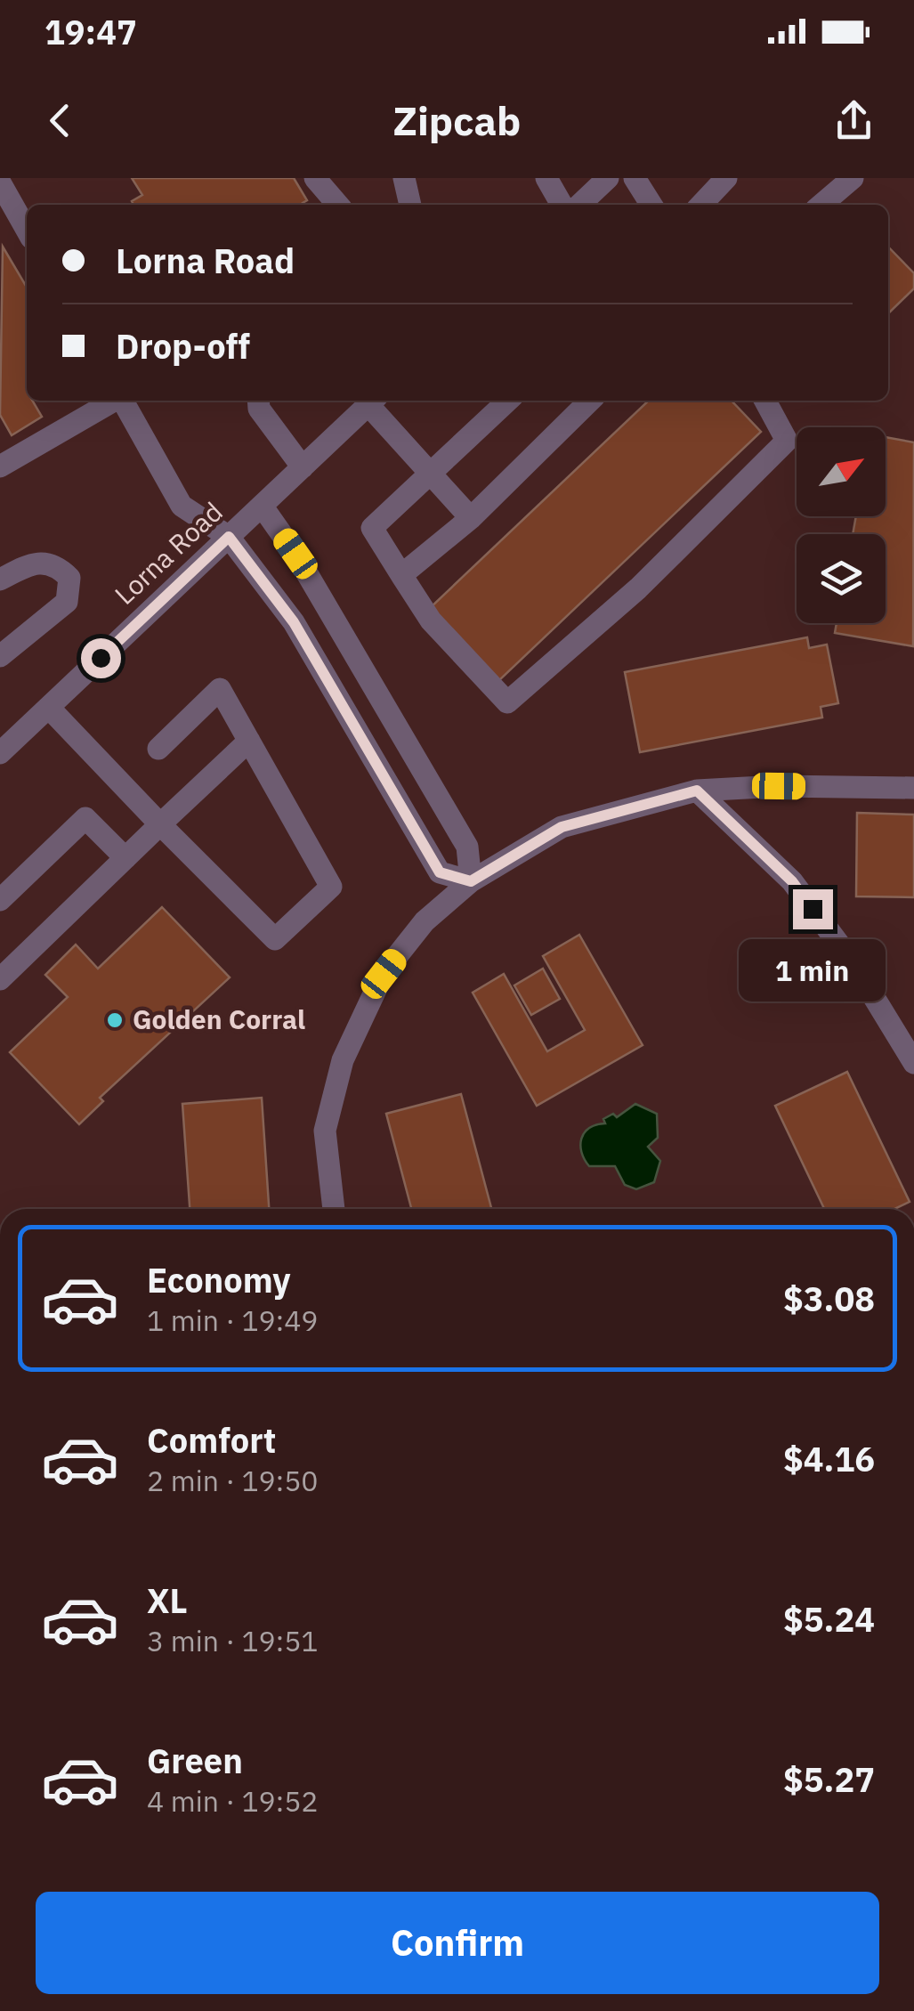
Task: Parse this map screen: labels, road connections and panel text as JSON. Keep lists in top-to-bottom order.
{
  "streets": {
    "street": ["Lorna Road"]
  },
  "places": ["Golden Corral"],
  "north": "top right",
  "page": {
    "status": "19:47",
    "header": "Zipcab",
    "banner": ["Lorna Road", "Drop-off"],
    "bubble": "1 min",
    "list": [
      {
        "name": "Economy",
        "note": "1 min · 19:49",
        "value": "$3.08"
      },
      {
        "name": "Comfort",
        "note": "2 min · 19:50",
        "value": "$4.16"
      },
      {
        "name": "XL",
        "note": "3 min · 19:51",
        "value": "$5.24"
      },
      {
        "name": "Green",
        "note": "4 min · 19:52",
        "value": "$5.27"
      }
    ],
    "buttons": "Confirm"
  }
}
